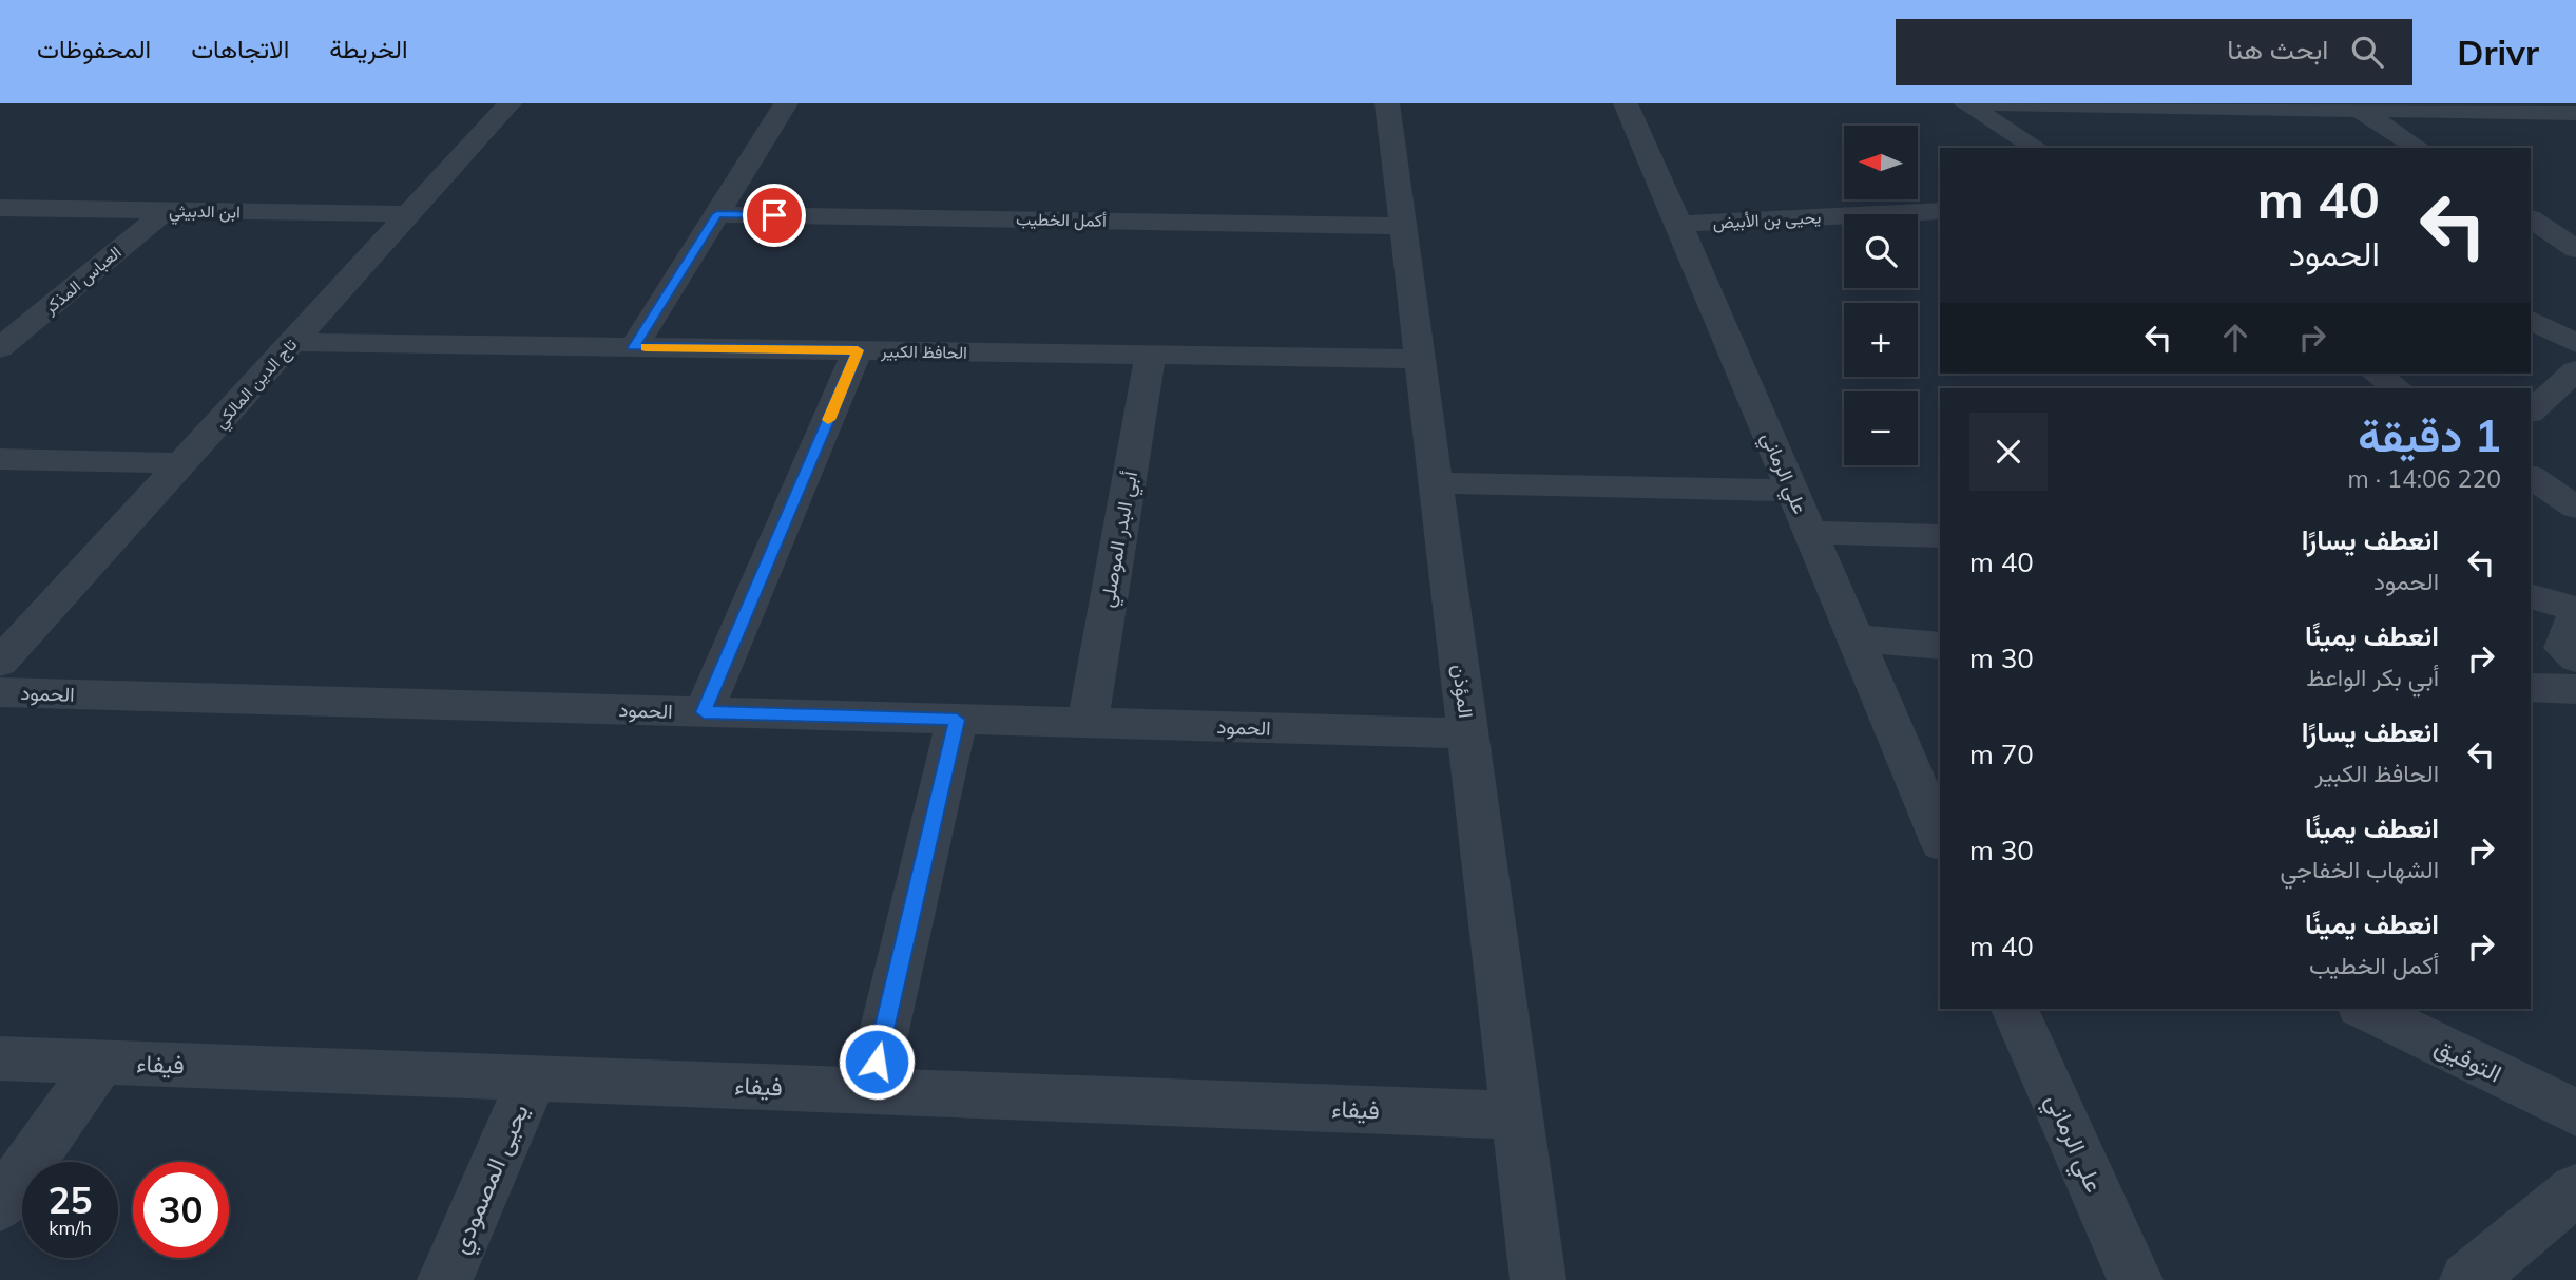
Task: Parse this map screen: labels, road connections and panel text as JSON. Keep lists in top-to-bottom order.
{
  "streets": {
    "street": [
      "ابن الدبيثي",
      "أكمل الخطيب",
      "يحيى بن الأبيض",
      "العباس المذكر",
      "الحافظ الكبير",
      "تاج الدين المالكي",
      "علي الرماني",
      "أبي البدر الموصلي",
      "المؤذن",
      "الحمود",
      "التوفيق",
      "فيفاء",
      "يحيى المصمودي"
    ]
  },
  "crossings": [
    ["ابن الدبيثي", "العباس المذكر"],
    ["ابن الدبيثي", "تاج الدين المالكي"],
    ["أكمل الخطيب", "المؤذن"],
    ["يحيى بن الأبيض", "علي الرماني"],
    ["الحافظ الكبير", "تاج الدين المالكي"],
    ["الحافظ الكبير", "أبي البدر الموصلي"],
    ["الحافظ الكبير", "المؤذن"],
    ["أبي البدر الموصلي", "الحمود"],
    ["المؤذن", "الحمود"],
    ["المؤذن", "فيفاء"],
    ["فيفاء", "يحيى المصمودي"]
  ],
  "north": "left",
  "page": {
    "header": "Drivr",
    "search": "ابحث هنا",
    "nav": ["الخريطة", "الاتجاهات", "المحفوظات"],
    "map_buttons": ["+", "−"],
    "turn": ["40 m", "الحمود"],
    "heading": ["1 دقيقة", "220 m · 14:06"],
    "list": [
      {
        "name": "انعطف يسارًا",
        "note": "الحمود",
        "value": "40 m"
      },
      {
        "name": "انعطف يمينًا",
        "note": "أبي بكر الواعظ",
        "value": "30 m"
      },
      {
        "name": "انعطف يسارًا",
        "note": "الحافظ الكبير",
        "value": "70 m"
      },
      {
        "name": "انعطف يمينًا",
        "note": "الشهاب الخفاجي",
        "value": "30 m"
      },
      {
        "name": "انعطف يمينًا",
        "note": "أكمل الخطيب",
        "value": "40 m"
      }
    ],
    "speed": "25 km/h",
    "limit": "30"
  }
}
